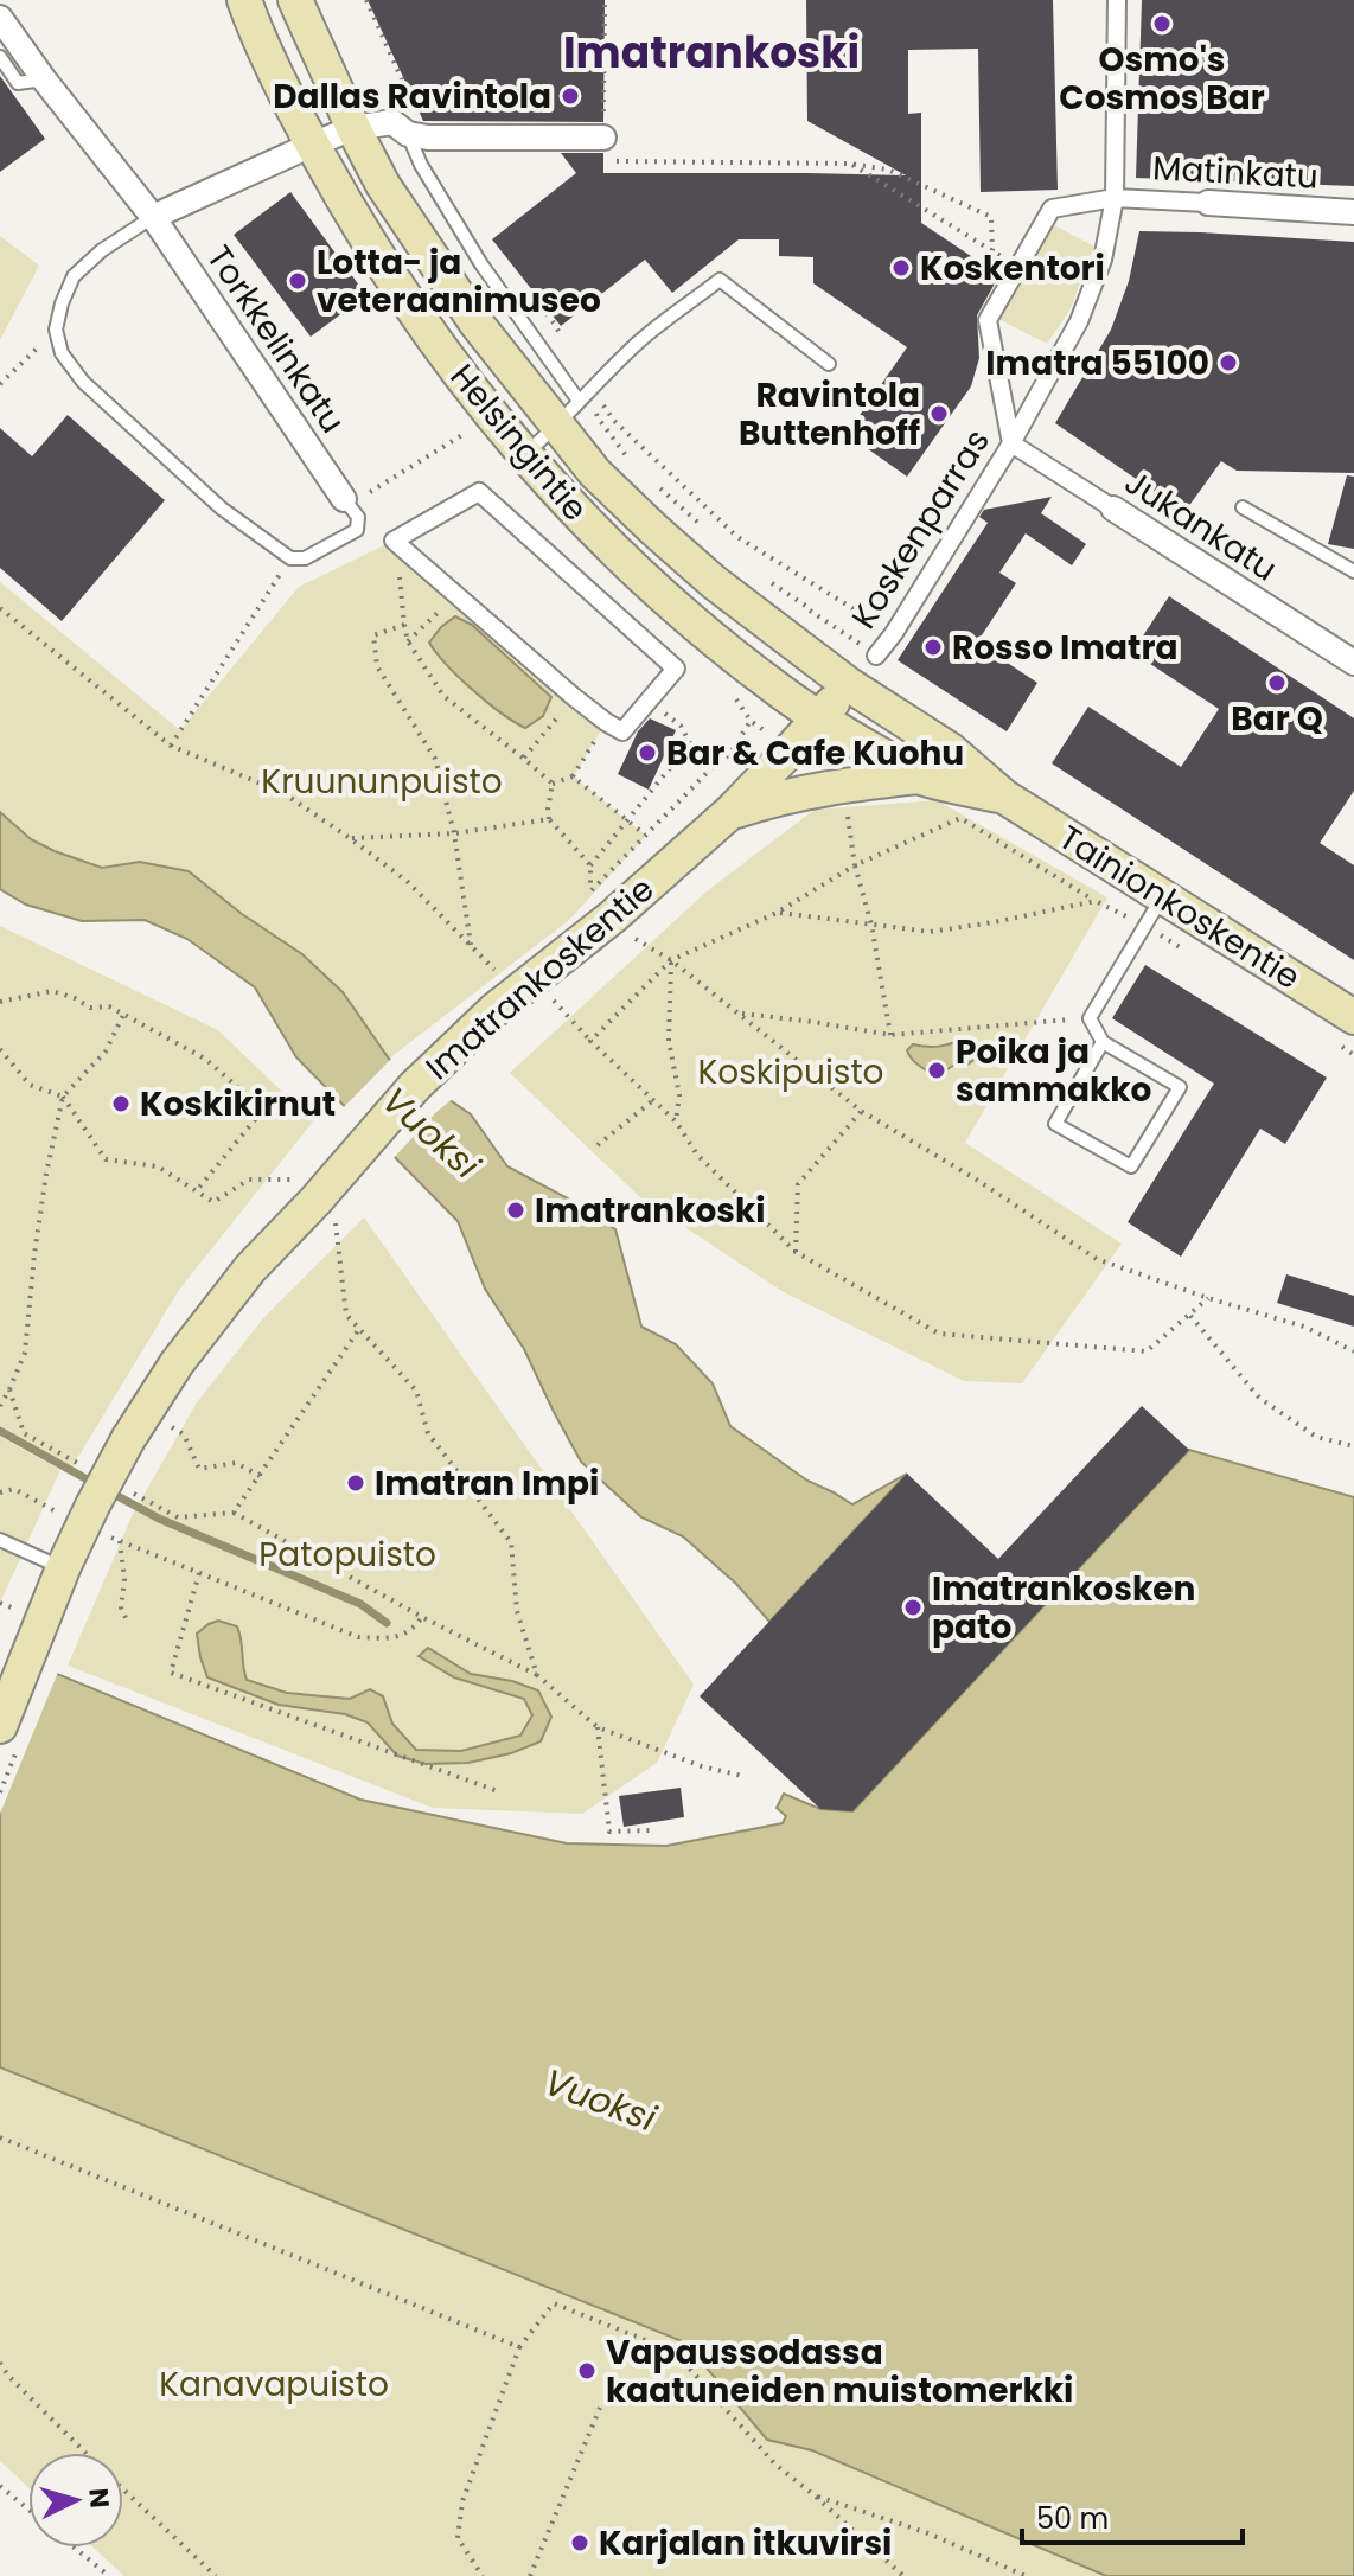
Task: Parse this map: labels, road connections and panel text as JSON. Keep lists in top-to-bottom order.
{
  "streets": {
    "main road": ["Helsingintie", "Tainionkoskentie", "Imatrankoskentie"],
    "street": [
      "Matinkatu",
      "Torkkelinkatu",
      "Jukankatu",
      "Koskenparras"
    ]
  },
  "crossings": [
    ["Matinkatu", "Jukankatu"],
    ["Matinkatu", "Koskenparras"],
    ["Helsingintie", "Tainionkoskentie"],
    ["Helsingintie", "Imatrankoskentie"],
    ["Jukankatu", "Koskenparras"],
    ["Tainionkoskentie", "Imatrankoskentie"]
  ],
  "districts": ["Imatrankoski"],
  "water": ["Vuoksi"],
  "parks": [
    "Kruununpuisto",
    "Koskipuisto",
    "Patopuisto",
    "Kanavapuisto"
  ],
  "places": [
    "Osmo's Cosmos Bar",
    "Dallas Ravintola",
    "Koskentori",
    "Lotta- ja veteraanimuseo",
    "Imatra 55100",
    "Ravintola Buttenhoff",
    "Rosso Imatra",
    "Bar Q",
    "Bar & Cafe Kuohu",
    "Poika ja sammakko",
    "Koskikirnut",
    "Imatrankoski",
    "Imatran Impi",
    "Imatrankosken pato",
    "Vapaussodassa kaatuneiden muistomerkki",
    "Karjalan itkuvirsi"
  ],
  "scale_bar": "50 m",
  "north": "right"
}
